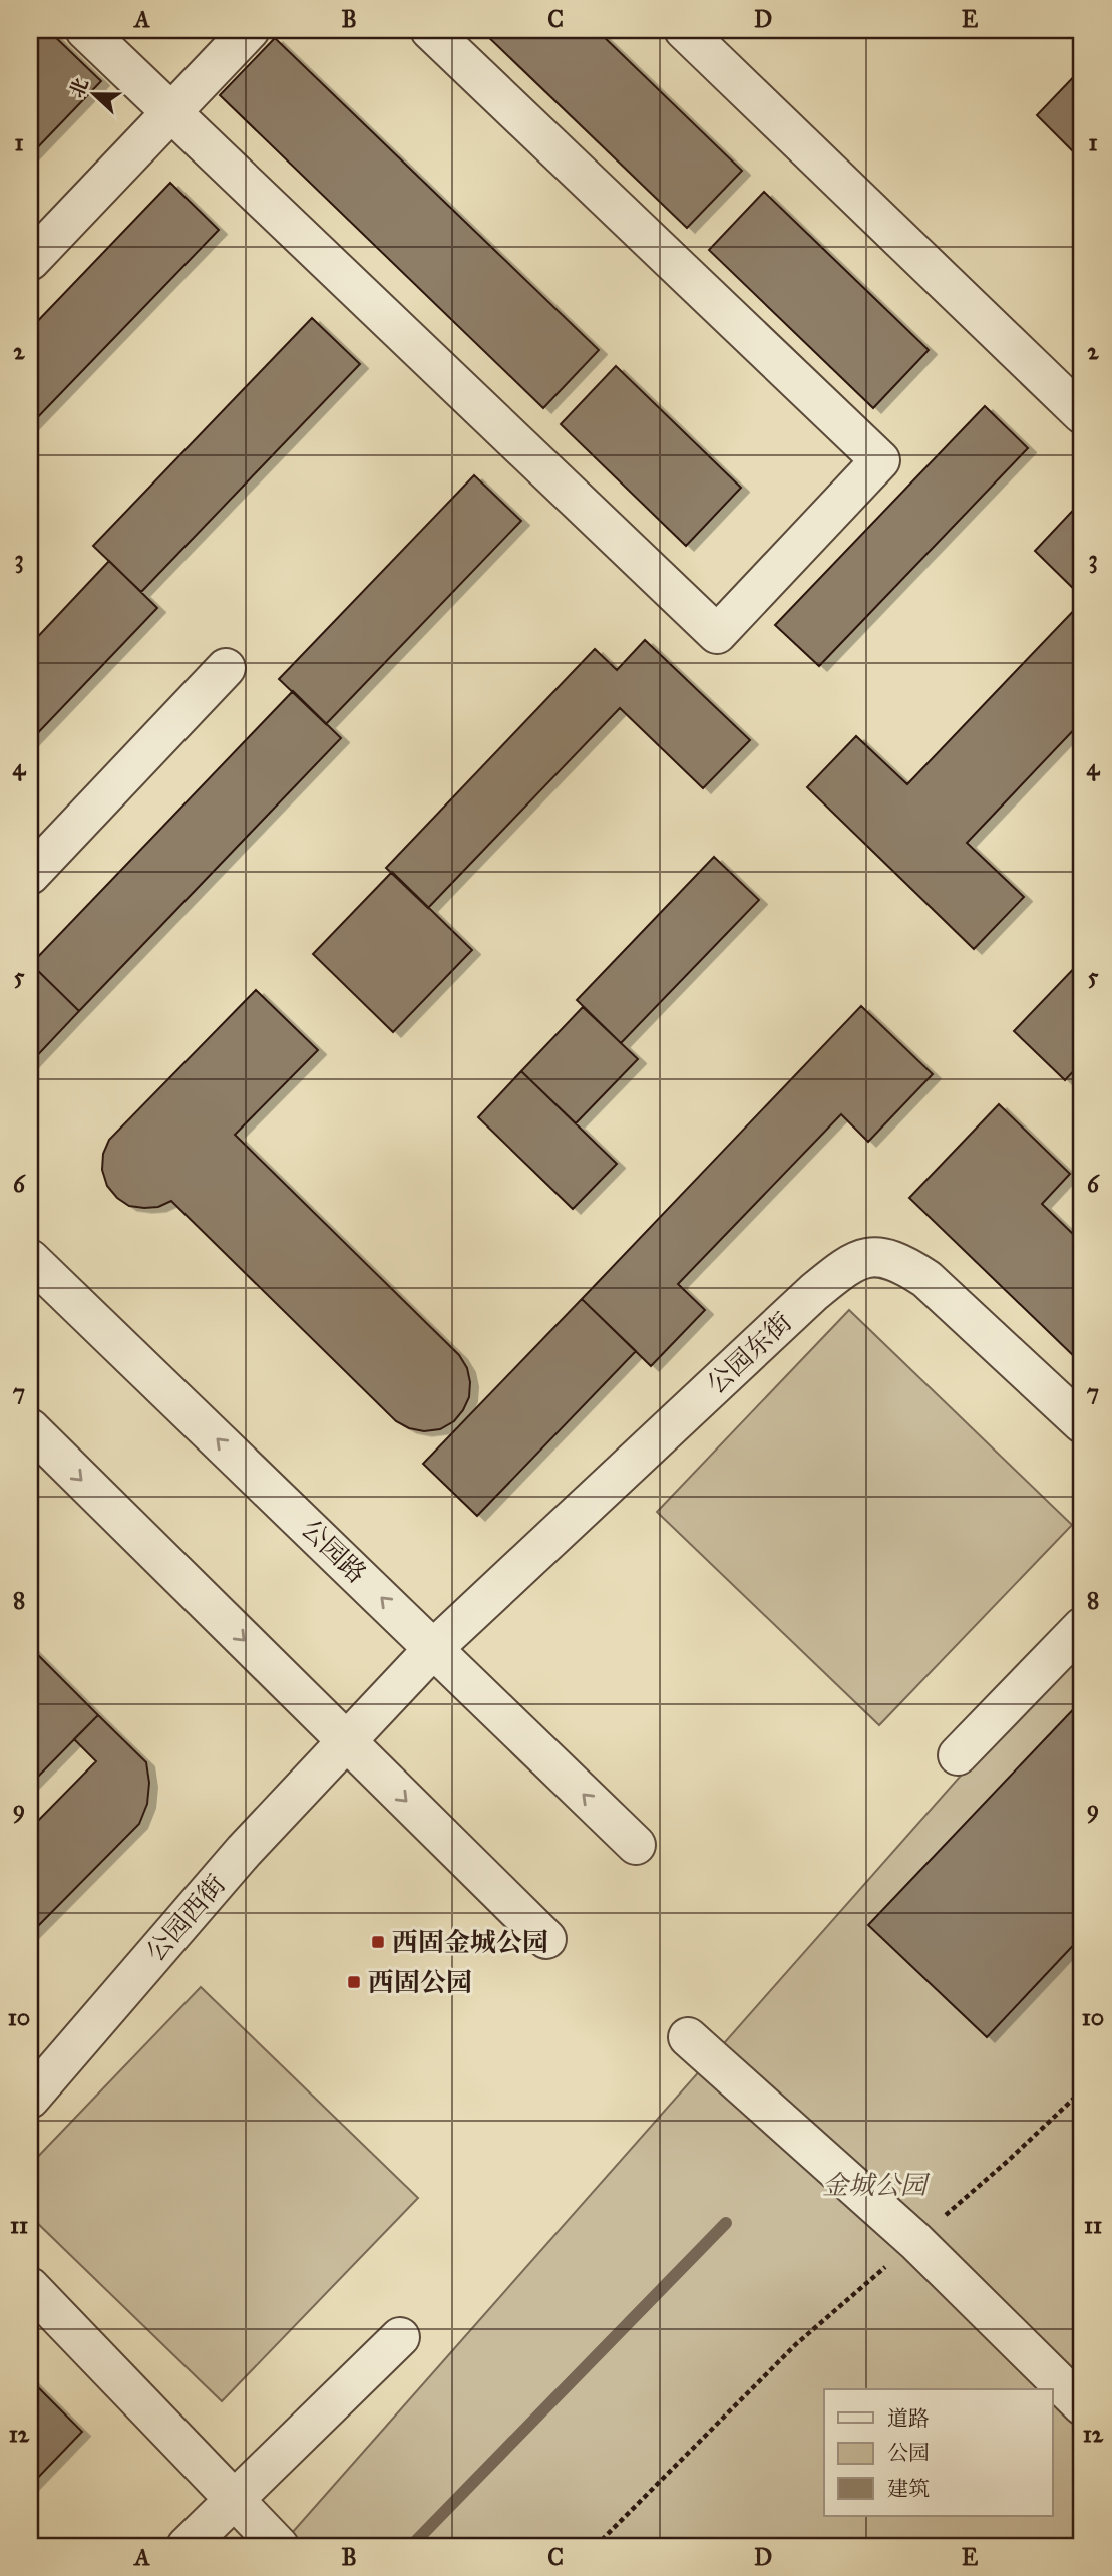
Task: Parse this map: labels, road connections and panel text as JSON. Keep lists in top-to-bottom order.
{
  "streets": {
    "street": ["公园东街", "公园路", "公园西街"]
  },
  "crossings": [
    ["公园东街", "公园路"],
    ["公园东街", "公园西街"]
  ],
  "parks": ["金城公园"],
  "places": {
    "transit": ["西固金城公园", "西固公园"]
  },
  "legend": ["道路", "公园", "建筑"],
  "north": "left",
  "grid": {
    "columns": [
      "A",
      "B",
      "C",
      "D",
      "E"
    ],
    "rows": [
      "1",
      "2",
      "3",
      "4",
      "5",
      "6",
      "7",
      "8",
      "9",
      "10",
      "11",
      "12"
    ]
  }
}
